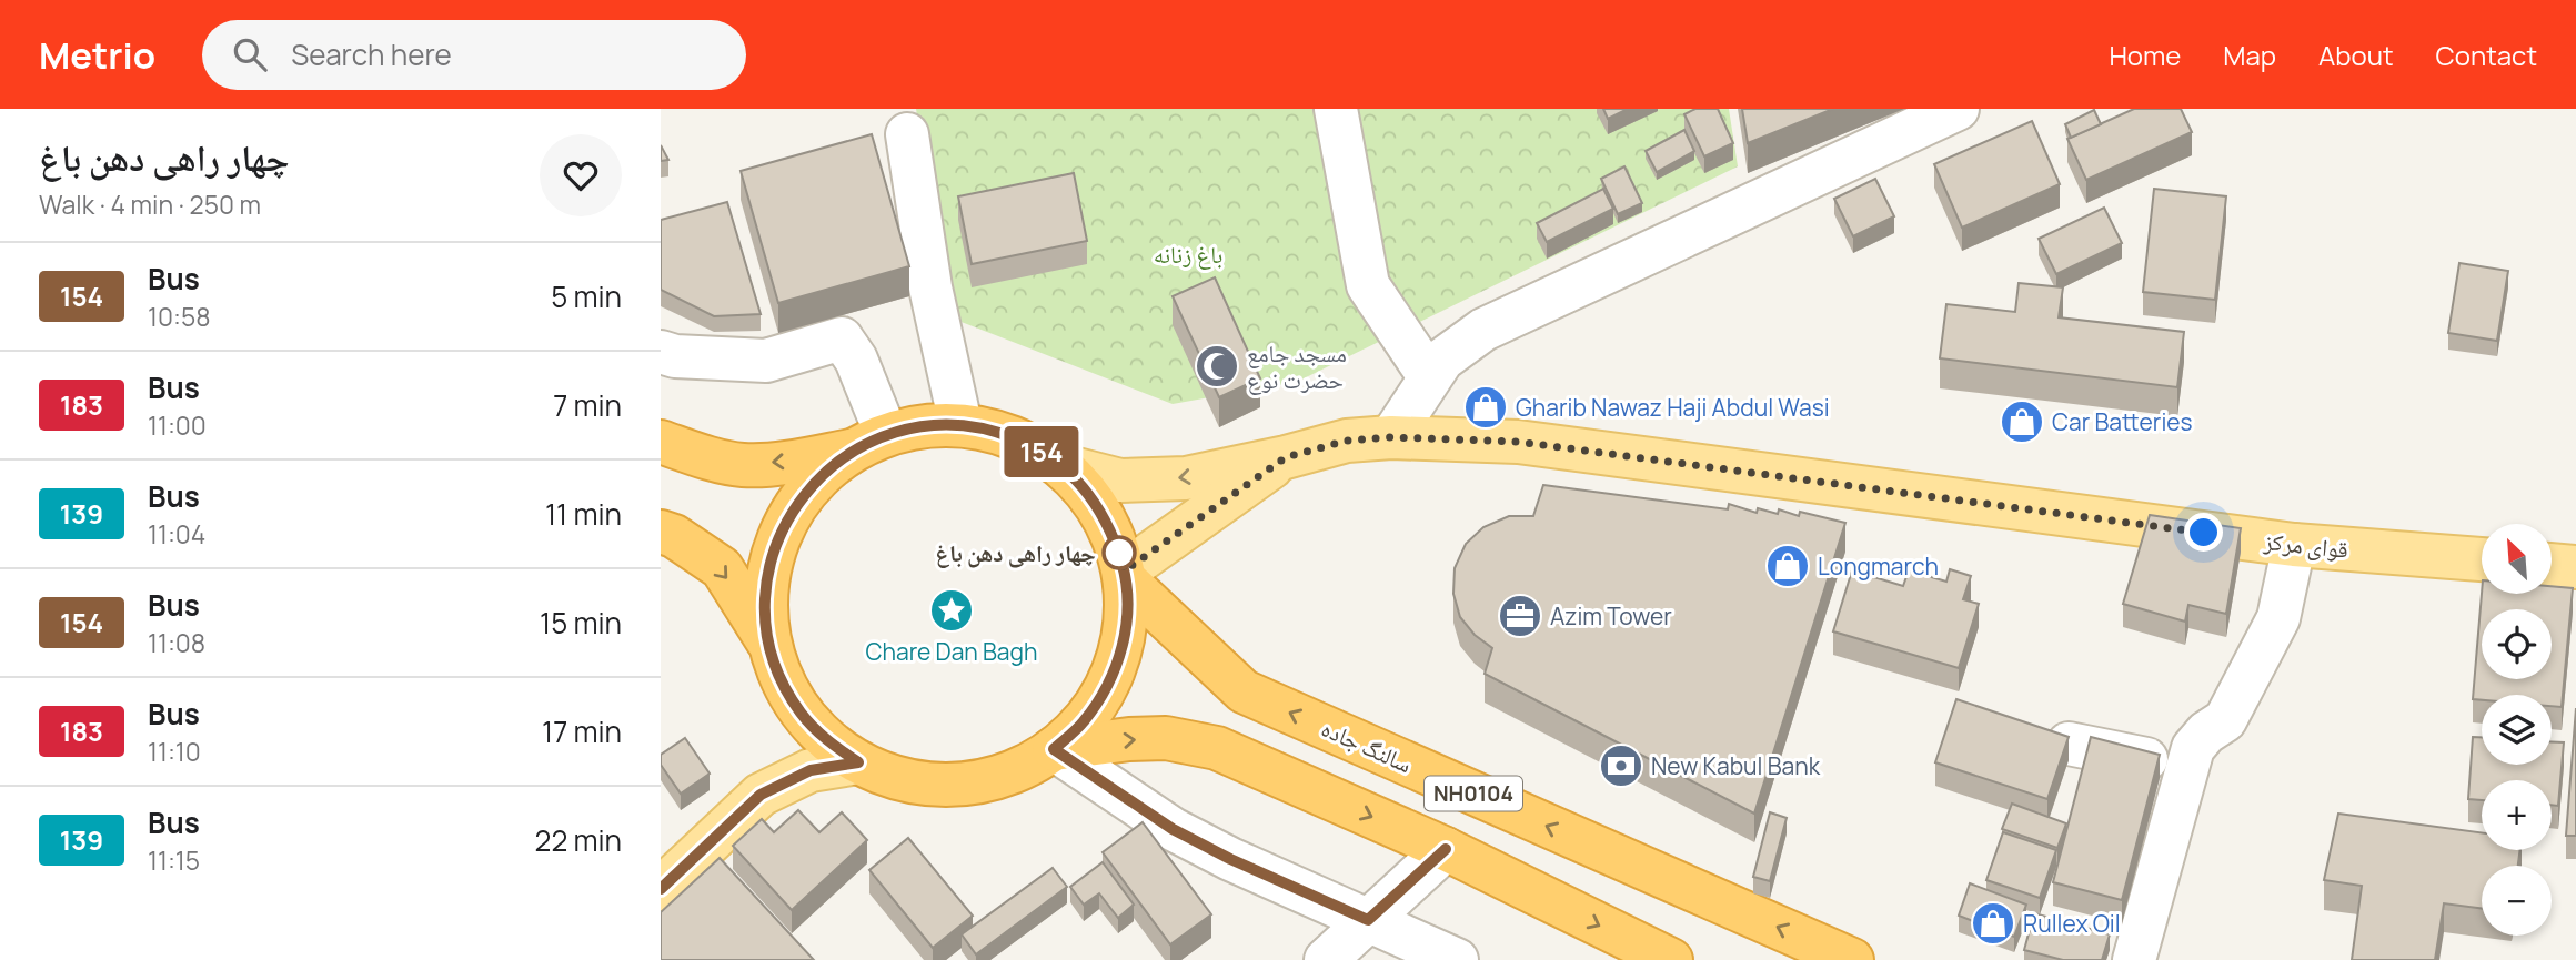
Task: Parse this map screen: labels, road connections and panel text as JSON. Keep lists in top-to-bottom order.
{
  "streets": {
    "highway": ["سالنگ جاده", "NH0104"],
    "main road": ["قوای مرکز"]
  },
  "crossings": [
    ["قوای مرکز", "NH0104"],
    ["سالنگ جاده", "NH0104"]
  ],
  "parks": ["باغ زنانه"],
  "places": {
    "mosque": ["مسجد جامع حضرت نوع"],
    "shop": [
      "Gharib Nawaz Haji Abdul Wasi",
      "Car Batteries",
      "Longmarch",
      "Rullex Oil"
    ],
    "other": ["چهار راهی دهن باغ"],
    "place": ["Chare Dan Bagh"],
    "office": ["Azim Tower"],
    "bank": ["New Kabul Bank"]
  },
  "lines": ["bus line 154"],
  "north": "top left",
  "page": {
    "header": "Metrio",
    "search": "Search here",
    "nav": [
      "Home",
      "Map",
      "About",
      "Contact"
    ],
    "heading": ["چهار راهی دهن باغ", "Walk · 4 min · 250 m"],
    "on_map": "154",
    "list": [
      {
        "mark": "154",
        "name": "Bus",
        "note": "10:58",
        "value": "5 min"
      },
      {
        "mark": "183",
        "name": "Bus",
        "note": "11:00",
        "value": "7 min"
      },
      {
        "mark": "139",
        "name": "Bus",
        "note": "11:04",
        "value": "11 min"
      },
      {
        "mark": "154",
        "name": "Bus",
        "note": "11:08",
        "value": "15 min"
      },
      {
        "mark": "183",
        "name": "Bus",
        "note": "11:10",
        "value": "17 min"
      },
      {
        "mark": "139",
        "name": "Bus",
        "note": "11:15",
        "value": "22 min"
      }
    ],
    "map_buttons": ["+", "−"]
  }
}
